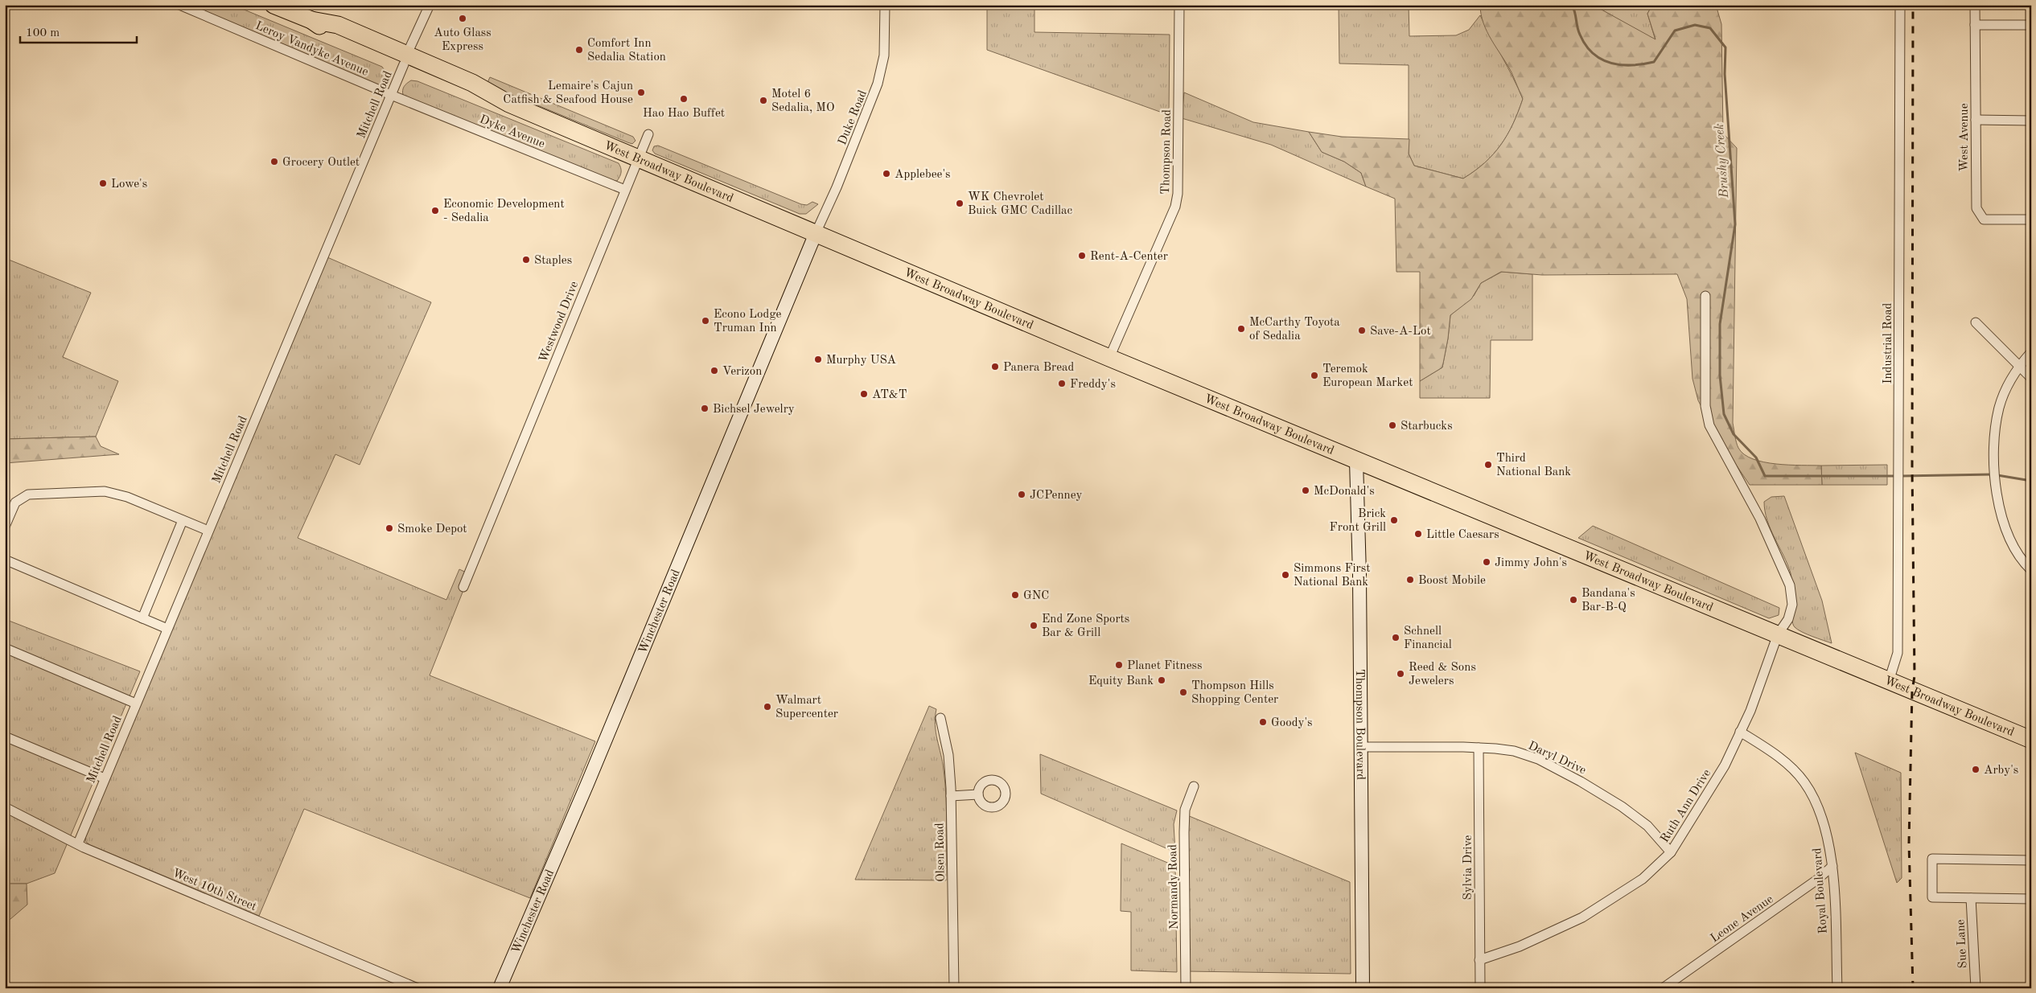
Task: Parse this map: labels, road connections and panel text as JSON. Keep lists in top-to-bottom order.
{
  "streets": {
    "highway": ["West Broadway Boulevard"],
    "street": [
      "Leroy Vandyke Avenue",
      "Mitchell Road",
      "Duke Road",
      "Dyke Avenue",
      "West Avenue",
      "Thompson Road",
      "Westwood Drive",
      "Industrial Road",
      "Winchester Road",
      "Thompson Boulevard",
      "Daryl Drive",
      "Ruth Ann Drive",
      "Olsen Road",
      "Sylvia Drive",
      "Normandy Road",
      "West 10th Street",
      "Royal Boulevard",
      "Leone Avenue",
      "Sue Lane"
    ]
  },
  "crossings": [
    ["Leroy Vandyke Avenue", "Mitchell Road"],
    ["Leroy Vandyke Avenue", "Dyke Avenue"],
    ["Mitchell Road", "Dyke Avenue"],
    ["Mitchell Road", "West Broadway Boulevard"],
    ["Mitchell Road", "West 10th Street"],
    ["Duke Road", "West Broadway Boulevard"],
    ["Duke Road", "Winchester Road"],
    ["Dyke Avenue", "Westwood Drive"],
    ["Thompson Road", "West Broadway Boulevard"],
    ["West Broadway Boulevard", "Westwood Drive"],
    ["West Broadway Boulevard", "Industrial Road"],
    ["West Broadway Boulevard", "Winchester Road"],
    ["West Broadway Boulevard", "Thompson Boulevard"],
    ["West Broadway Boulevard", "Ruth Ann Drive"],
    ["Thompson Boulevard", "Daryl Drive"],
    ["Daryl Drive", "Ruth Ann Drive"],
    ["Daryl Drive", "Sylvia Drive"],
    ["Ruth Ann Drive", "Sylvia Drive"],
    ["Ruth Ann Drive", "Royal Boulevard"],
    ["Royal Boulevard", "Leone Avenue"]
  ],
  "water": ["Brushy Creek"],
  "places": [
    "Auto Glass Express",
    "Comfort Inn Sedalia Station",
    "Lemaire's Cajun Catfish & Seafood House",
    "Hao Hao Buffet",
    "Motel 6 Sedalia, MO",
    "Grocery Outlet",
    "Applebee's",
    "Lowe's",
    "WK Chevrolet Buick GMC Cadillac",
    "Economic Development - Sedalia",
    "Rent-A-Center",
    "Staples",
    "Econo Lodge Truman Inn",
    "McCarthy Toyota of Sedalia",
    "Save-A-Lot",
    "Murphy USA",
    "Panera Bread",
    "Verizon",
    "Teremok European Market",
    "Freddy's",
    "AT&T",
    "Bichsel Jewelry",
    "Starbucks",
    "Third National Bank",
    "McDonald's",
    "JCPenney",
    "Brick Front Grill",
    "Smoke Depot",
    "Little Caesars",
    "Jimmy John's",
    "Simmons First National Bank",
    "Boost Mobile",
    "GNC",
    "Bandana's Bar-B-Q",
    "End Zone Sports Bar & Grill",
    "Schnell Financial",
    "Planet Fitness",
    "Reed & Sons Jewelers",
    "Equity Bank",
    "Thompson Hills Shopping Center",
    "Walmart Supercenter",
    "Goody's",
    "Arby's"
  ],
  "scale_bar": "100 m"
}
